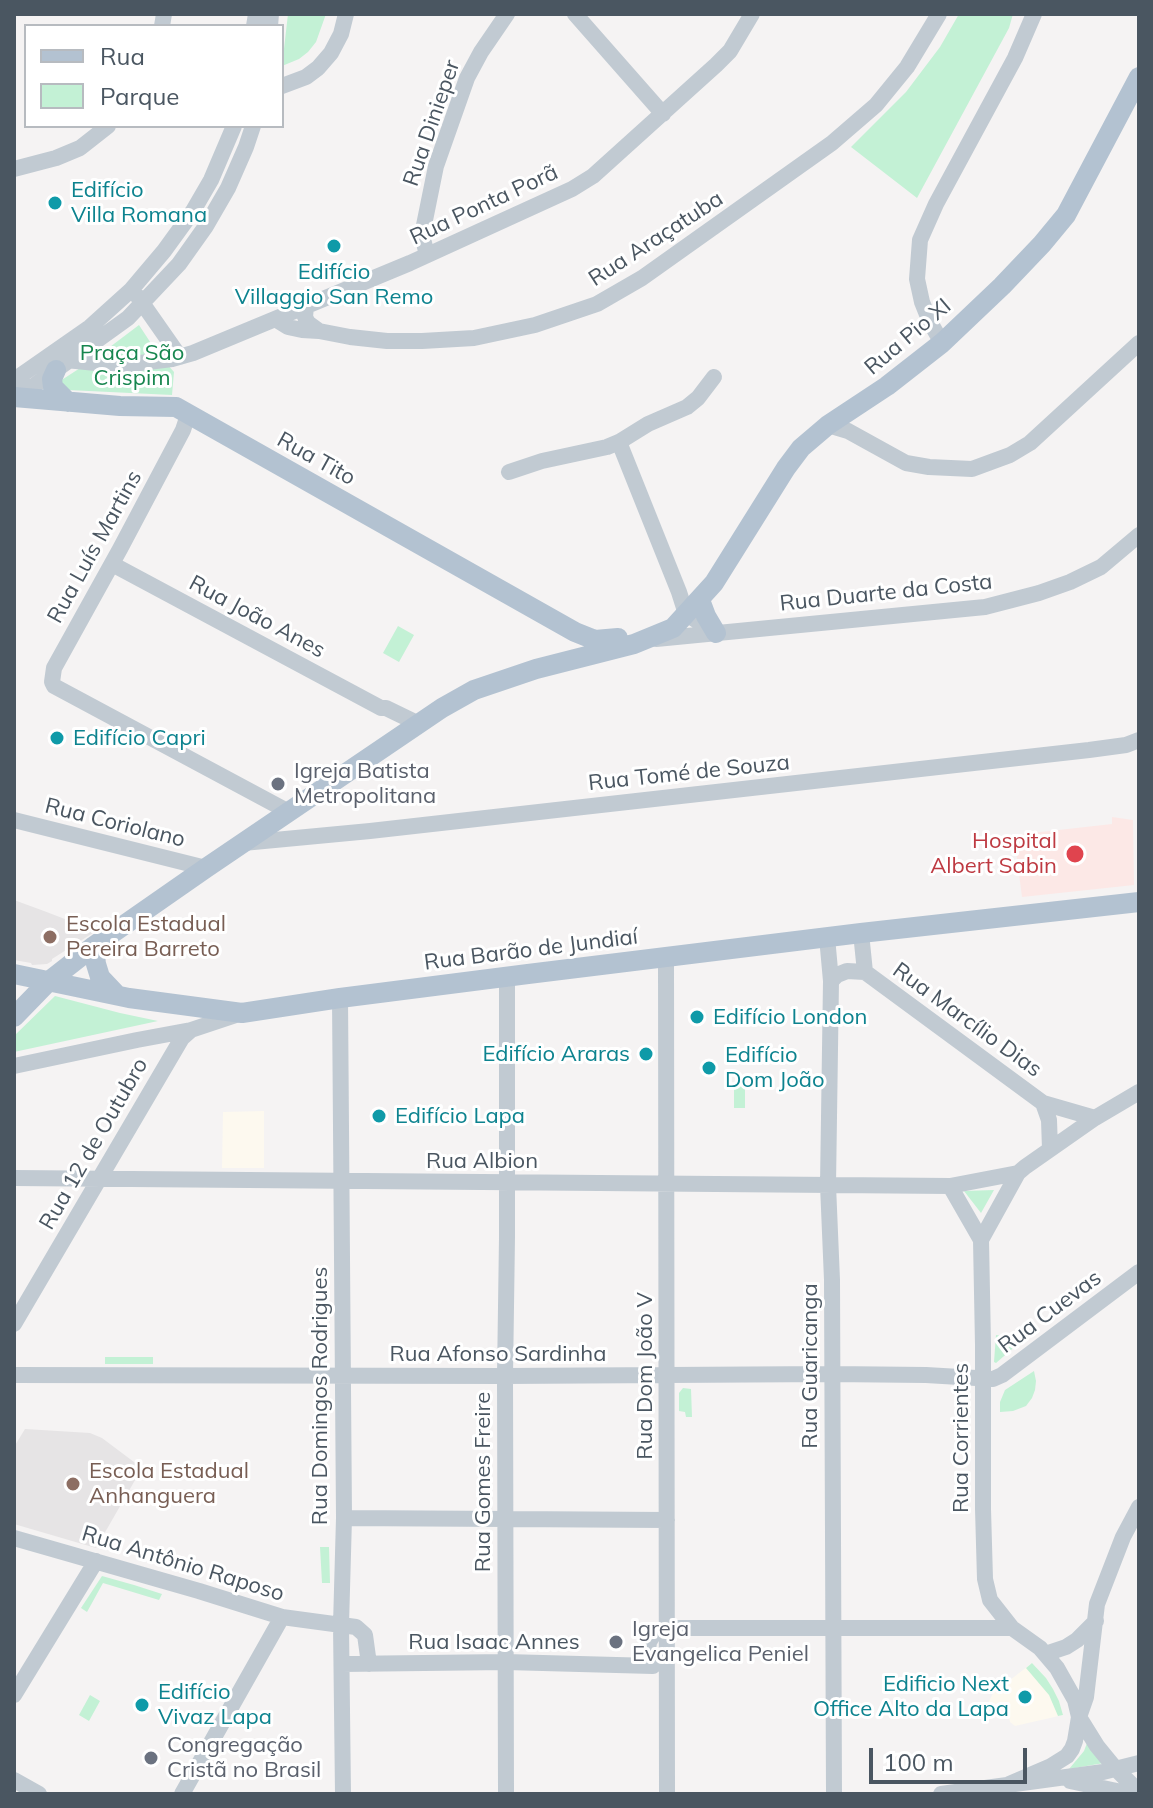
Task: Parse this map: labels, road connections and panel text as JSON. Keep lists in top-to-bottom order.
{
  "streets": {
    "main road": ["Rua Pio XI", "Rua Tito", "Rua Barão de Jundiaí"],
    "street": [
      "Rua Dinieper",
      "Rua Ponta Porã",
      "Rua Araçatuba",
      "Rua Luís Martins",
      "Rua Duarte da Costa",
      "Rua João Anes",
      "Rua Tomé de Souza",
      "Rua Coriolano",
      "Rua Marcílio Dias",
      "Rua 12 de Outubro",
      "Rua Albion",
      "Rua Cuevas",
      "Rua Afonso Sardinha",
      "Rua Guaricanga",
      "Rua Dom João V",
      "Rua Domingos Rodrigues",
      "Rua Corrientes",
      "Rua Gomes Freire",
      "Rua Antônio Raposo",
      "Rua Isaac Annes"
    ]
  },
  "crossings": [
    ["Rua Dinieper", "Rua Ponta Porã"],
    ["Rua Ponta Porã", "Rua Araçatuba"],
    ["Rua Pio XI", "Rua Luís Martins"],
    ["Rua Pio XI", "Rua Duarte da Costa"],
    ["Rua Pio XI", "Rua João Anes"],
    ["Rua Pio XI", "Rua Tomé de Souza"],
    ["Rua Pio XI", "Rua Coriolano"],
    ["Rua Pio XI", "Rua Barão de Jundiaí"],
    ["Rua Tito", "Rua Luís Martins"],
    ["Rua Luís Martins", "Rua João Anes"],
    ["Rua Barão de Jundiaí", "Rua Marcílio Dias"],
    ["Rua Barão de Jundiaí", "Rua Guaricanga"],
    ["Rua Barão de Jundiaí", "Rua Dom João V"],
    ["Rua Barão de Jundiaí", "Rua Domingos Rodrigues"],
    ["Rua Barão de Jundiaí", "Rua Gomes Freire"],
    ["Rua Marcílio Dias", "Rua Guaricanga"],
    ["Rua 12 de Outubro", "Rua Albion"],
    ["Rua Albion", "Rua Guaricanga"],
    ["Rua Albion", "Rua Dom João V"],
    ["Rua Albion", "Rua Domingos Rodrigues"],
    ["Rua Albion", "Rua Gomes Freire"],
    ["Rua Cuevas", "Rua Afonso Sardinha"],
    ["Rua Cuevas", "Rua Corrientes"],
    ["Rua Afonso Sardinha", "Rua Guaricanga"],
    ["Rua Afonso Sardinha", "Rua Dom João V"],
    ["Rua Afonso Sardinha", "Rua Domingos Rodrigues"],
    ["Rua Afonso Sardinha", "Rua Corrientes"],
    ["Rua Afonso Sardinha", "Rua Gomes Freire"],
    ["Rua Dom João V", "Rua Isaac Annes"],
    ["Rua Domingos Rodrigues", "Rua Antônio Raposo"],
    ["Rua Domingos Rodrigues", "Rua Isaac Annes"],
    ["Rua Gomes Freire", "Rua Isaac Annes"]
  ],
  "parks": ["Praça São Crispim"],
  "places": [
    "Edifício Villa Romana",
    "Edifício Villaggio San Remo",
    "Edifício Capri",
    "Igreja Batista Metropolitana",
    "Hospital Albert Sabin",
    "Escola Estadual Pereira Barreto",
    "Edifício London",
    "Edifício Araras",
    "Edifício Dom João",
    "Edifício Lapa",
    "Escola Estadual Anhanguera",
    "Igreja Evangelica Peniel",
    "Edificio Next Office Alto da Lapa",
    "Edifício Vivaz Lapa",
    "Congregação Cristã no Brasil"
  ],
  "legend": ["Rua", "Parque"],
  "scale_bar": "100 m"
}
